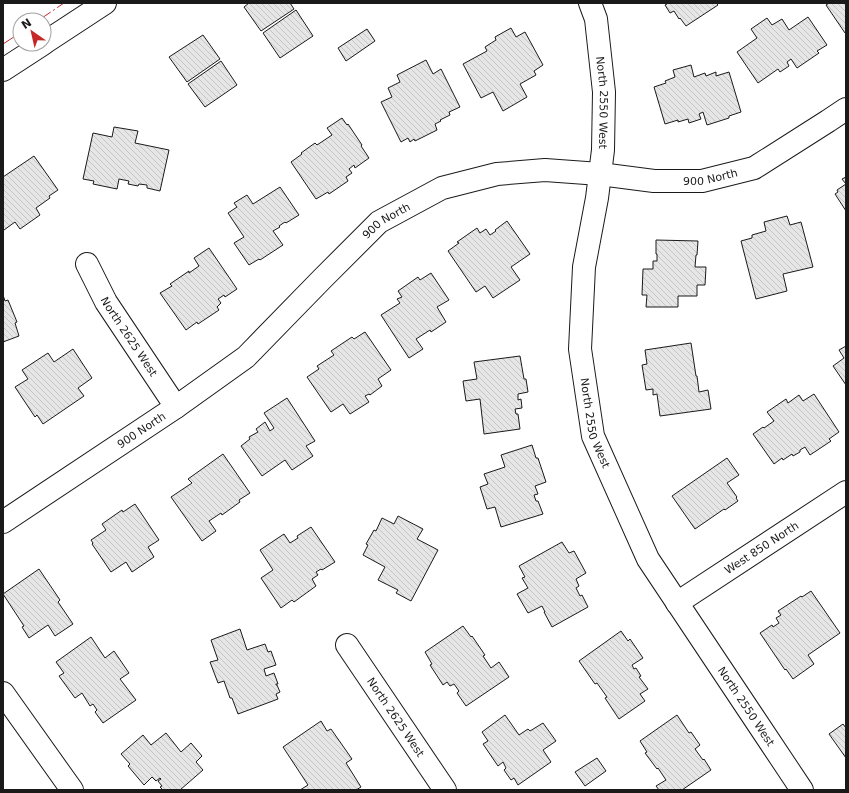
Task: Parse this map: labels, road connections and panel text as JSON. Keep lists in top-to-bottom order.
{
  "streets": {
    "street": [
      "North 2550 West",
      "900 North",
      "North 2625 West",
      "West 850 North"
    ]
  },
  "crossings": [
    ["North 2550 West", "900 North"],
    ["North 2550 West", "West 850 North"],
    ["900 North", "North 2625 West"]
  ],
  "north": "top left"
}
